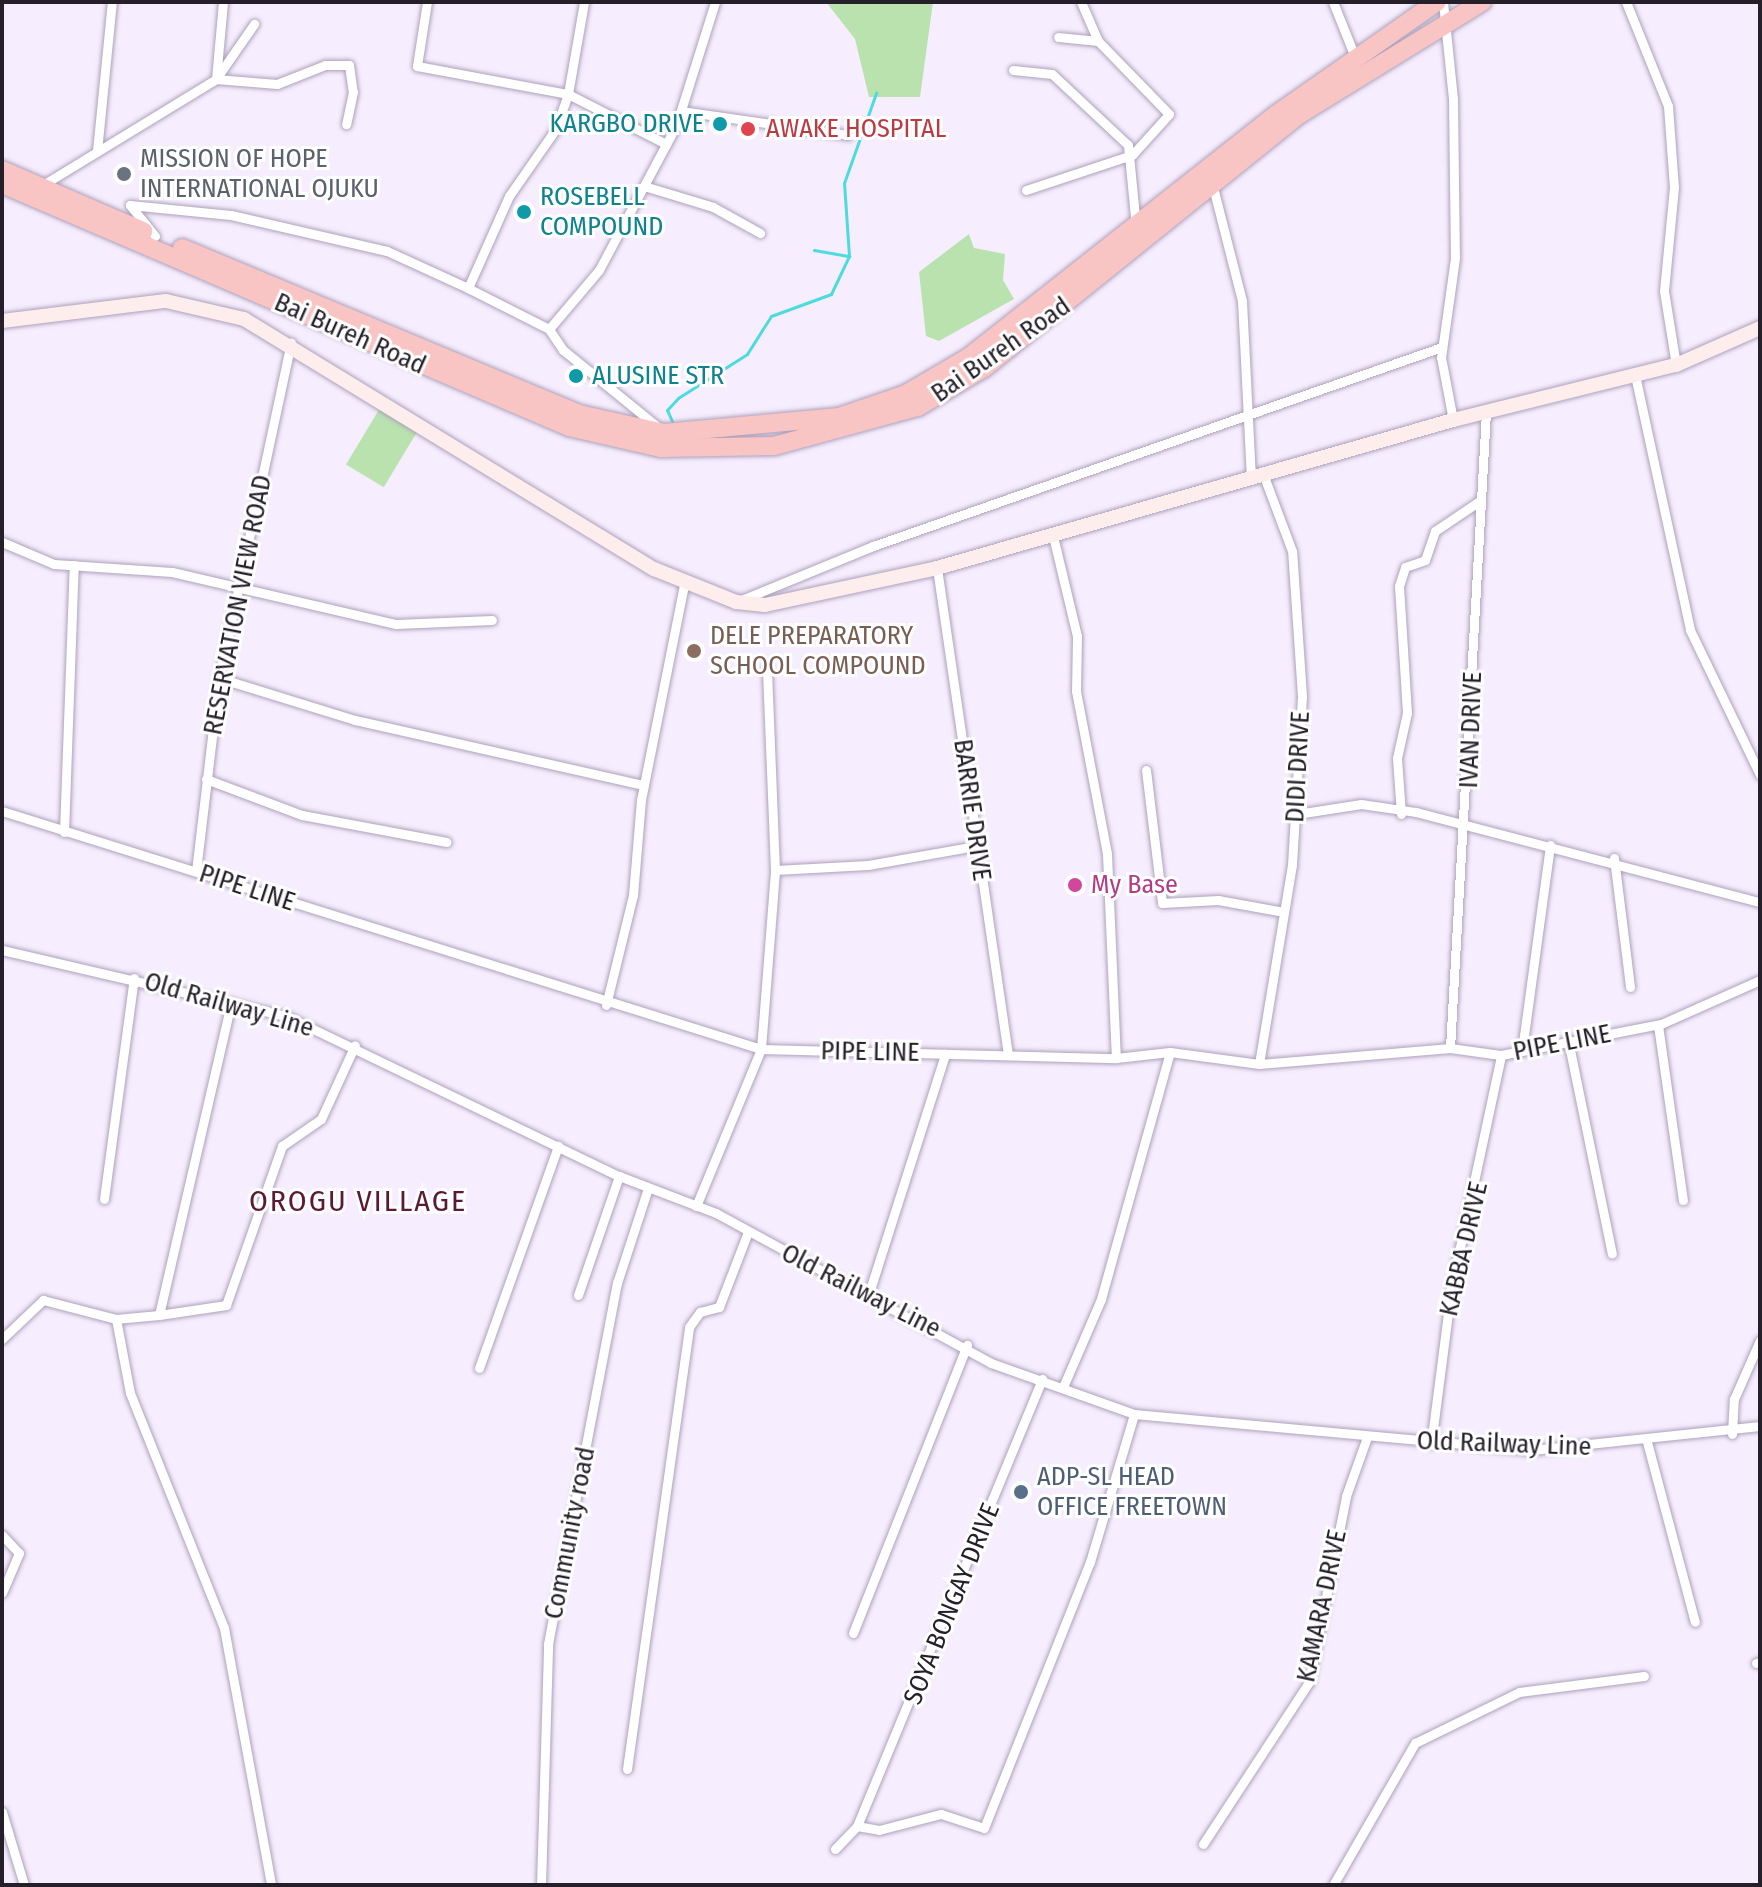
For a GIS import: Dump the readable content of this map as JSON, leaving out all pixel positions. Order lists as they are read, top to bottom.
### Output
{
  "streets": {
    "highway": ["Bai Bureh Road"],
    "street": [
      "RESERVATION VIEW ROAD",
      "IVAN DRIVE",
      "DIDI DRIVE",
      "BARRIE DRIVE",
      "PIPE LINE",
      "Old Railway Line",
      "KABBA DRIVE",
      "Community road",
      "SOYA BONGAY DRIVE",
      "KAMARA DRIVE"
    ]
  },
  "crossings": [
    ["Bai Bureh Road", "DIDI DRIVE"],
    ["RESERVATION VIEW ROAD", "PIPE LINE"],
    ["IVAN DRIVE", "PIPE LINE"],
    ["DIDI DRIVE", "PIPE LINE"],
    ["BARRIE DRIVE", "PIPE LINE"],
    ["PIPE LINE", "KABBA DRIVE"],
    ["Old Railway Line", "KABBA DRIVE"],
    ["Old Railway Line", "Community road"],
    ["Old Railway Line", "SOYA BONGAY DRIVE"],
    ["Old Railway Line", "KAMARA DRIVE"]
  ],
  "districts": ["OROGU VILLAGE"],
  "places": [
    "KARGBO DRIVE",
    "AWAKE HOSPITAL",
    "MISSION OF HOPE INTERNATIONAL OJUKU",
    "ROSEBELL COMPOUND",
    "ALUSINE STR",
    "DELE PREPARATORY SCHOOL COMPOUND",
    "My Base",
    "ADP-SL HEAD OFFICE FREETOWN"
  ]
}
